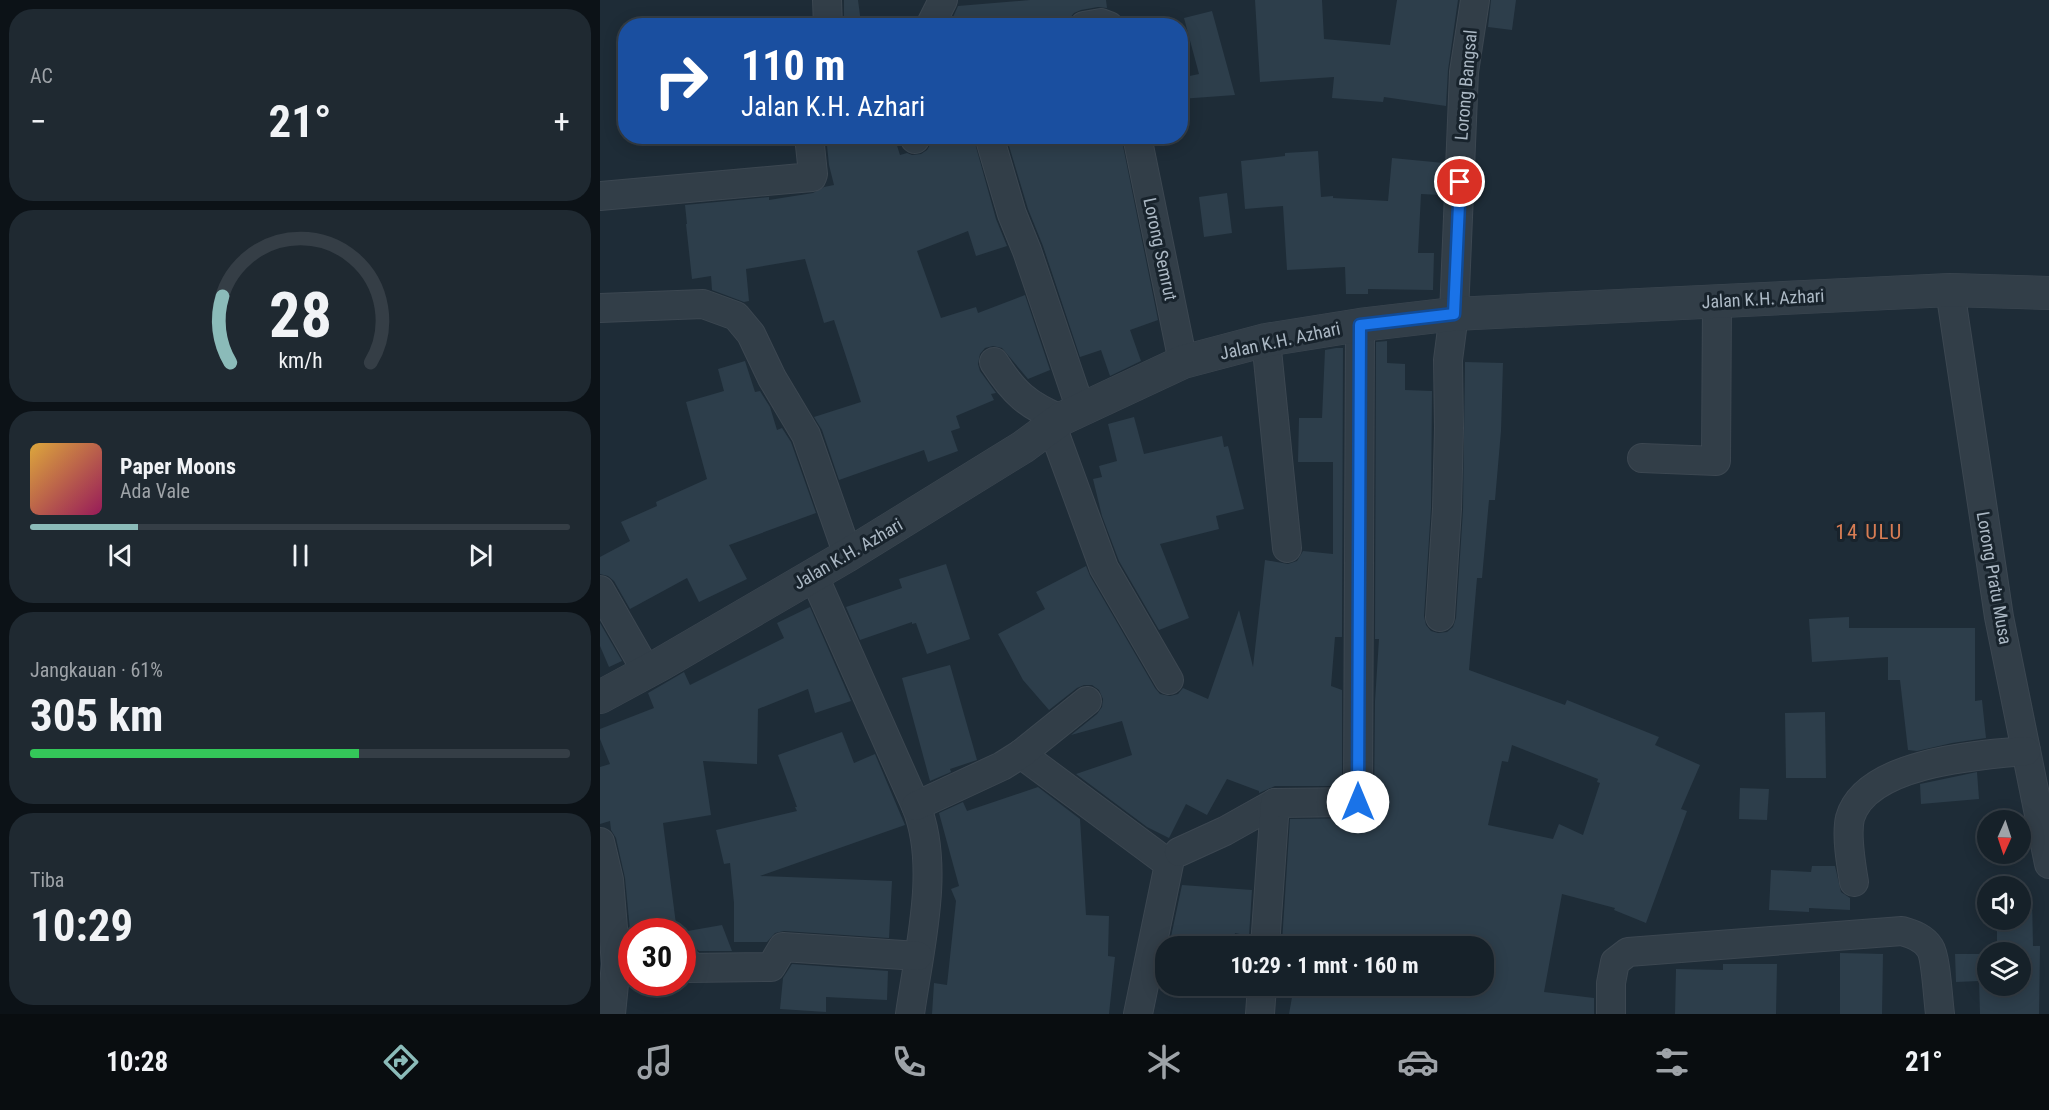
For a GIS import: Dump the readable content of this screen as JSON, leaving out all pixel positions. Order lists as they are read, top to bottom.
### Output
{
  "streets": {
    "street": [
      "Lorong Bangsal",
      "Lorong Semrut",
      "Jalan K.H. Azhari",
      "Lorong Pratu Musa"
    ]
  },
  "crossings": [
    ["Lorong Bangsal", "Jalan K.H. Azhari"],
    ["Lorong Semrut", "Jalan K.H. Azhari"],
    ["Jalan K.H. Azhari", "Lorong Pratu Musa"]
  ],
  "districts": ["14 ULU"],
  "north": "bottom",
  "page": {
    "tile": [
      "AC",
      ["Jangkauan · 61%", "305 km"],
      ["Tiba", "10:29"]
    ],
    "turn": ["110 m", "Jalan K.H. Azhari"],
    "heat": ["−", "21°", "+"],
    "song": ["Paper Moons", "Ada Vale"],
    "limit": "30",
    "trip": "10:29 · 1 mnt · 160 m",
    "tabs": ["10:28", "21°"],
    "gauge": ["28", "km/h"]
  }
}
